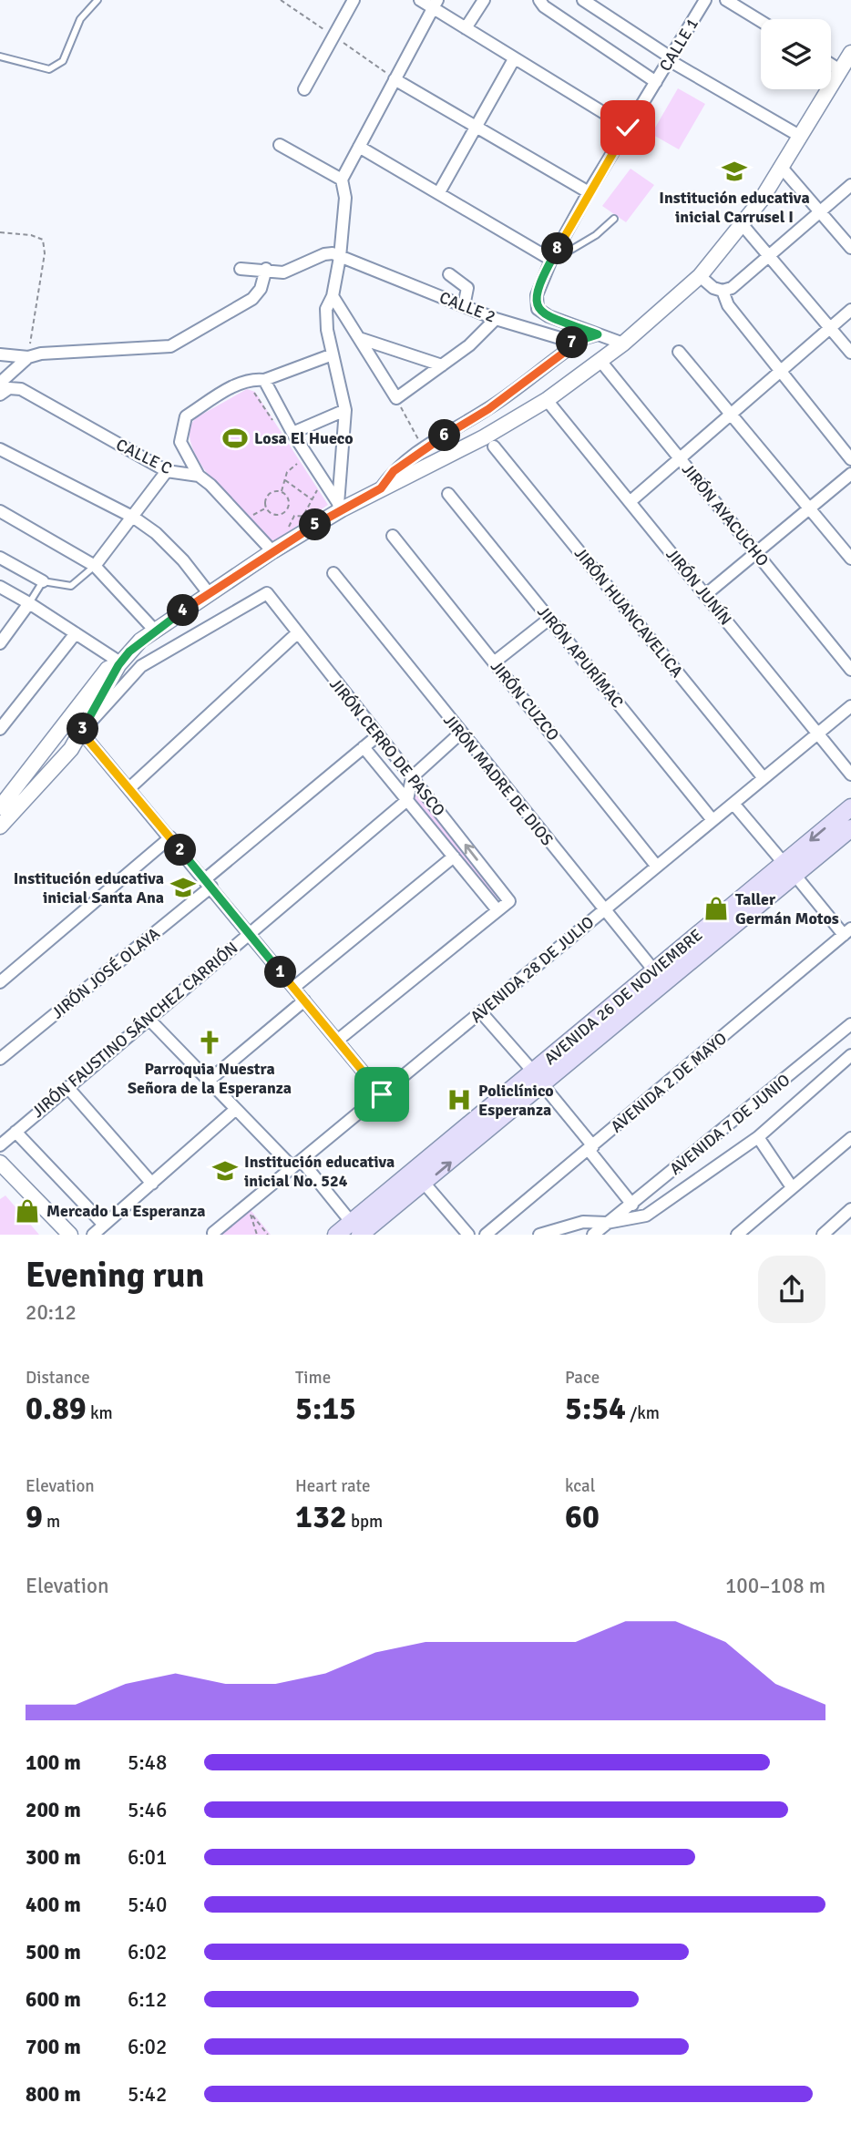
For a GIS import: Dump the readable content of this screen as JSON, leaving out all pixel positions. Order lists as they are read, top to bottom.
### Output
{
  "streets": {
    "main road": ["AVENIDA 26 DE NOVIEMBRE"],
    "street": [
      "CALLE 1",
      "CALLE 2",
      "CALLE C",
      "JIRÓN AYACUCHO",
      "JIRÓN JUNÍN",
      "JIRÓN HUANCAVELICA",
      "JIRÓN APURÍMAC",
      "JIRÓN CUZCO",
      "JIRÓN CERRO DE PASCO",
      "JIRÓN MADRE DE DIOS",
      "AVENIDA 28 DE JULIO",
      "JIRÓN JOSÉ OLAYA",
      "JIRÓN FAUSTINO SÁNCHEZ CARRIÓN",
      "AVENIDA 2 DE MAYO",
      "AVENIDA 7 DE JUNIO"
    ]
  },
  "crossings": [
    ["JIRÓN JUNÍN", "AVENIDA 28 DE JULIO"],
    ["JIRÓN HUANCAVELICA", "AVENIDA 28 DE JULIO"],
    ["JIRÓN APURÍMAC", "AVENIDA 28 DE JULIO"],
    ["JIRÓN CUZCO", "AVENIDA 28 DE JULIO"],
    ["JIRÓN CERRO DE PASCO", "JIRÓN JOSÉ OLAYA"],
    ["JIRÓN CERRO DE PASCO", "JIRÓN FAUSTINO SÁNCHEZ CARRIÓN"],
    ["JIRÓN MADRE DE DIOS", "AVENIDA 28 DE JULIO"],
    ["JIRÓN MADRE DE DIOS", "AVENIDA 26 DE NOVIEMBRE"]
  ],
  "places": {
    "school or university": ["Institución educativa inicial Carrusel I", "Institución educativa inicial Santa Ana", "Institución educativa inicial No. 524"],
    "sports": ["Losa El Hueco"],
    "shop": ["Taller Germán Motos", "Mercado La Esperanza"],
    "church": ["Parroquia Nuestra Señora de la Esperanza"],
    "hospital": ["Policlínico Esperanza"]
  },
  "page": {
    "pins": [
      "8",
      "7",
      "6",
      "5",
      "4",
      "3",
      "2",
      "1"
    ],
    "heading": ["Evening run", "20:12"],
    "stats": [
      ["Distance", "0.89 km"],
      ["Time", "5:15"],
      ["Pace", "5:54 /km"],
      ["Elevation", "9 m"],
      ["Heart rate", "132 bpm"],
      ["kcal", "60"]
    ],
    "chart": ["Elevation", "100–108 m"],
    "list": [
      {
        "name": "100 m",
        "note": "5:48"
      },
      {
        "name": "200 m",
        "note": "5:46"
      },
      {
        "name": "300 m",
        "note": "6:01"
      },
      {
        "name": "400 m",
        "note": "5:40"
      },
      {
        "name": "500 m",
        "note": "6:02"
      },
      {
        "name": "600 m",
        "note": "6:12"
      },
      {
        "name": "700 m",
        "note": "6:02"
      },
      {
        "name": "800 m",
        "note": "5:42"
      }
    ]
  }
}
